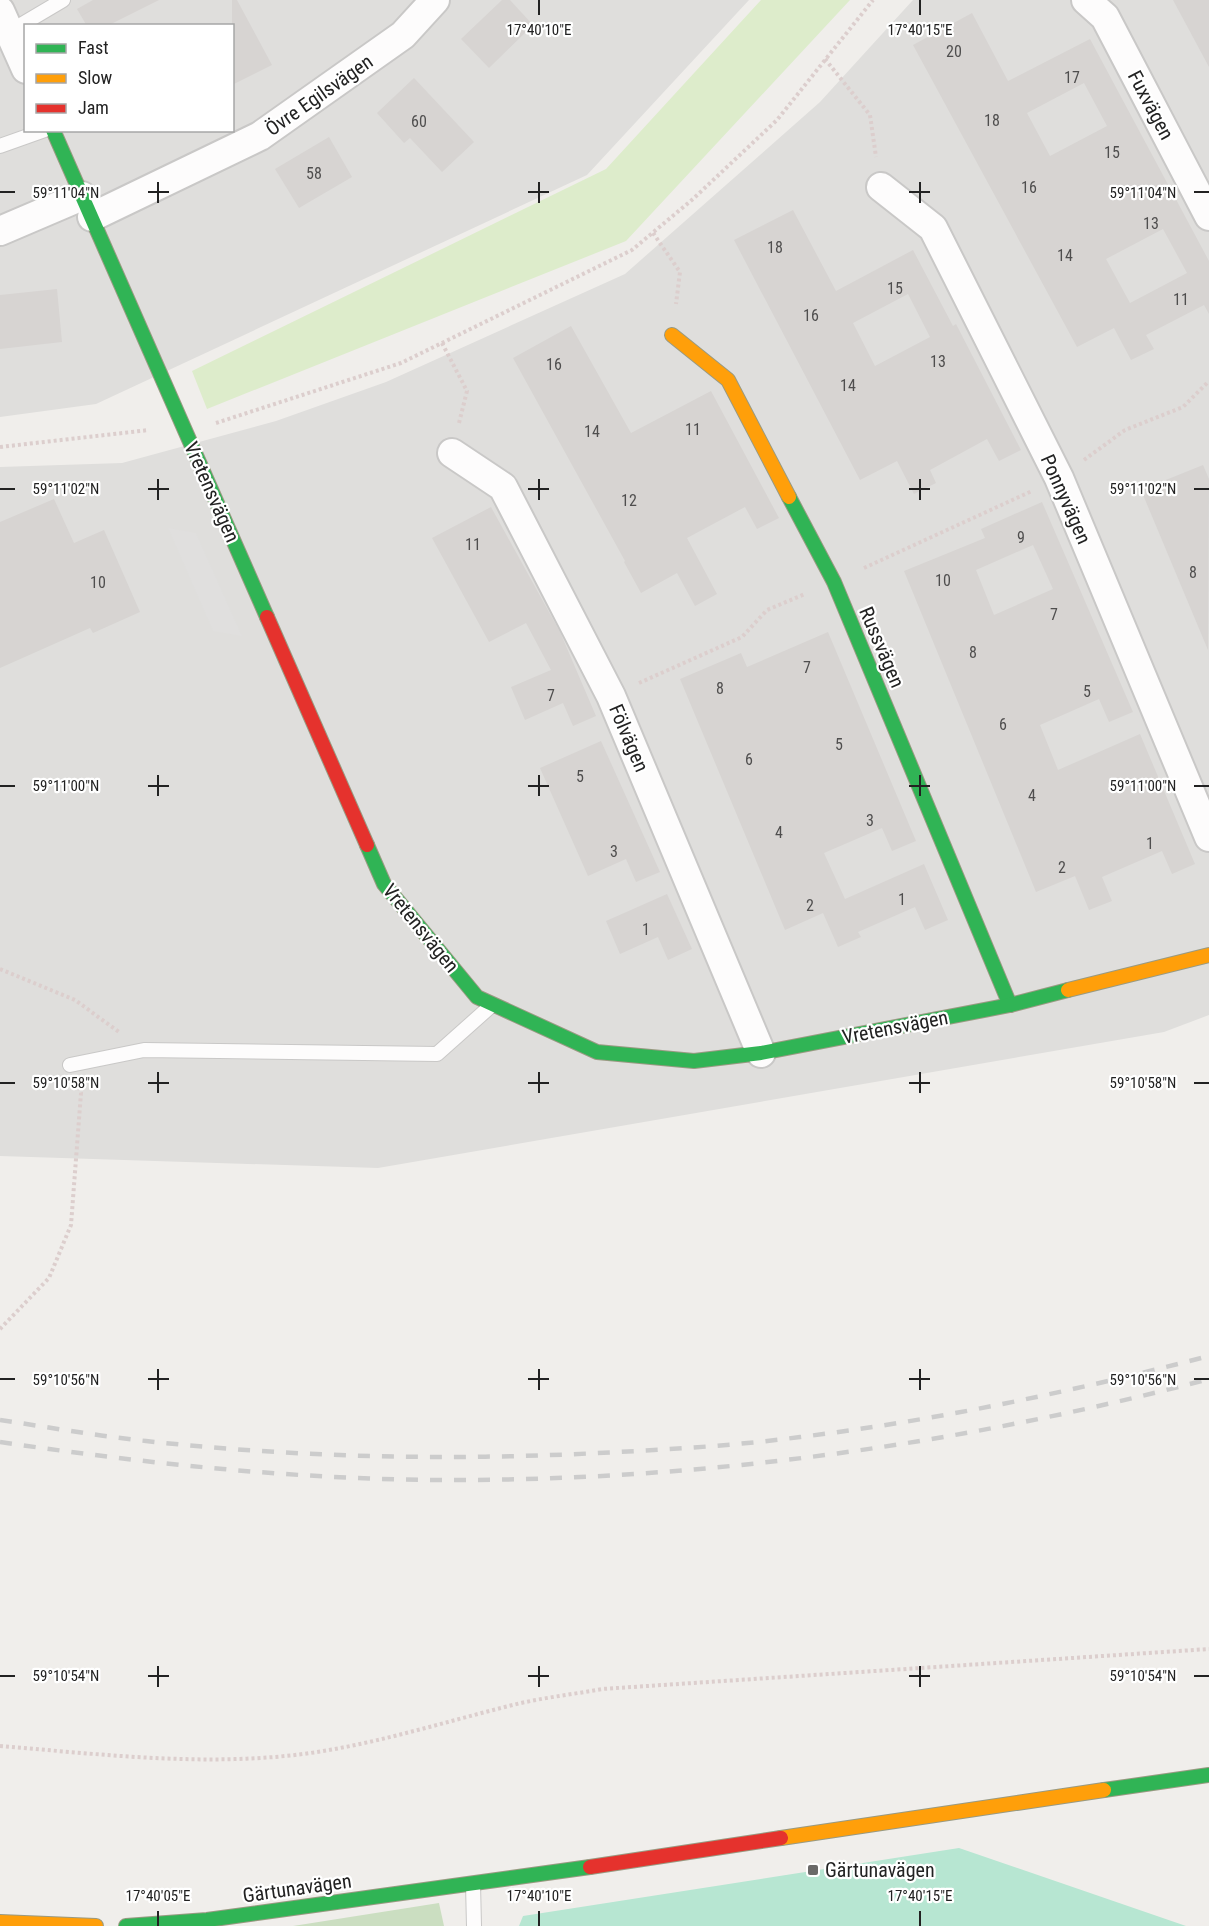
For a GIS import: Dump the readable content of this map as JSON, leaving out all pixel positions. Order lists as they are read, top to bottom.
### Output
{
  "streets": {
    "street": [
      "Övre Egilsvägen",
      "Fuxvägen",
      "Vretensvägen",
      "Ponnyvägen",
      "Russvägen",
      "Fölvägen",
      "Gärtunavägen"
    ]
  },
  "crossings": [
    ["Övre Egilsvägen", "Vretensvägen"],
    ["Vretensvägen", "Russvägen"],
    ["Vretensvägen", "Fölvägen"]
  ],
  "places": {
    "transit": ["Gärtunavägen"]
  },
  "house_numbers": [
    "20",
    "17",
    "18",
    "60",
    "15",
    "58",
    "16",
    "13",
    "18",
    "14",
    "15",
    "11",
    "16",
    "13",
    "16",
    "14",
    "11",
    "14",
    "12",
    "9",
    "11",
    "8",
    "10",
    "10",
    "7",
    "8",
    "7",
    "8",
    "5",
    "7",
    "6",
    "5",
    "6",
    "5",
    "4",
    "3",
    "4",
    "1",
    "3",
    "2",
    "1",
    "2",
    "1"
  ],
  "legend": ["Fast", "Slow", "Jam"],
  "coordinates": [
    "17°40'10\"E",
    "17°40'15\"E",
    "59°11'04\"N",
    "59°11'02\"N",
    "59°11'00\"N",
    "59°10'58\"N",
    "59°10'56\"N",
    "59°10'54\"N",
    "17°40'05\"E"
  ]
}
